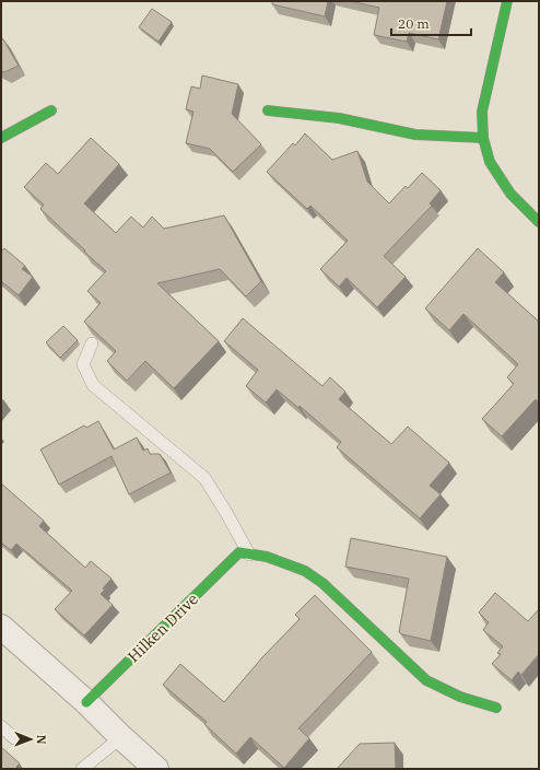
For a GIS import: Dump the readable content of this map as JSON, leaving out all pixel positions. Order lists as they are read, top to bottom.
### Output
{
  "streets": {
    "street": ["Hilken Drive"]
  },
  "scale_bar": "20 m",
  "north": "right"
}
